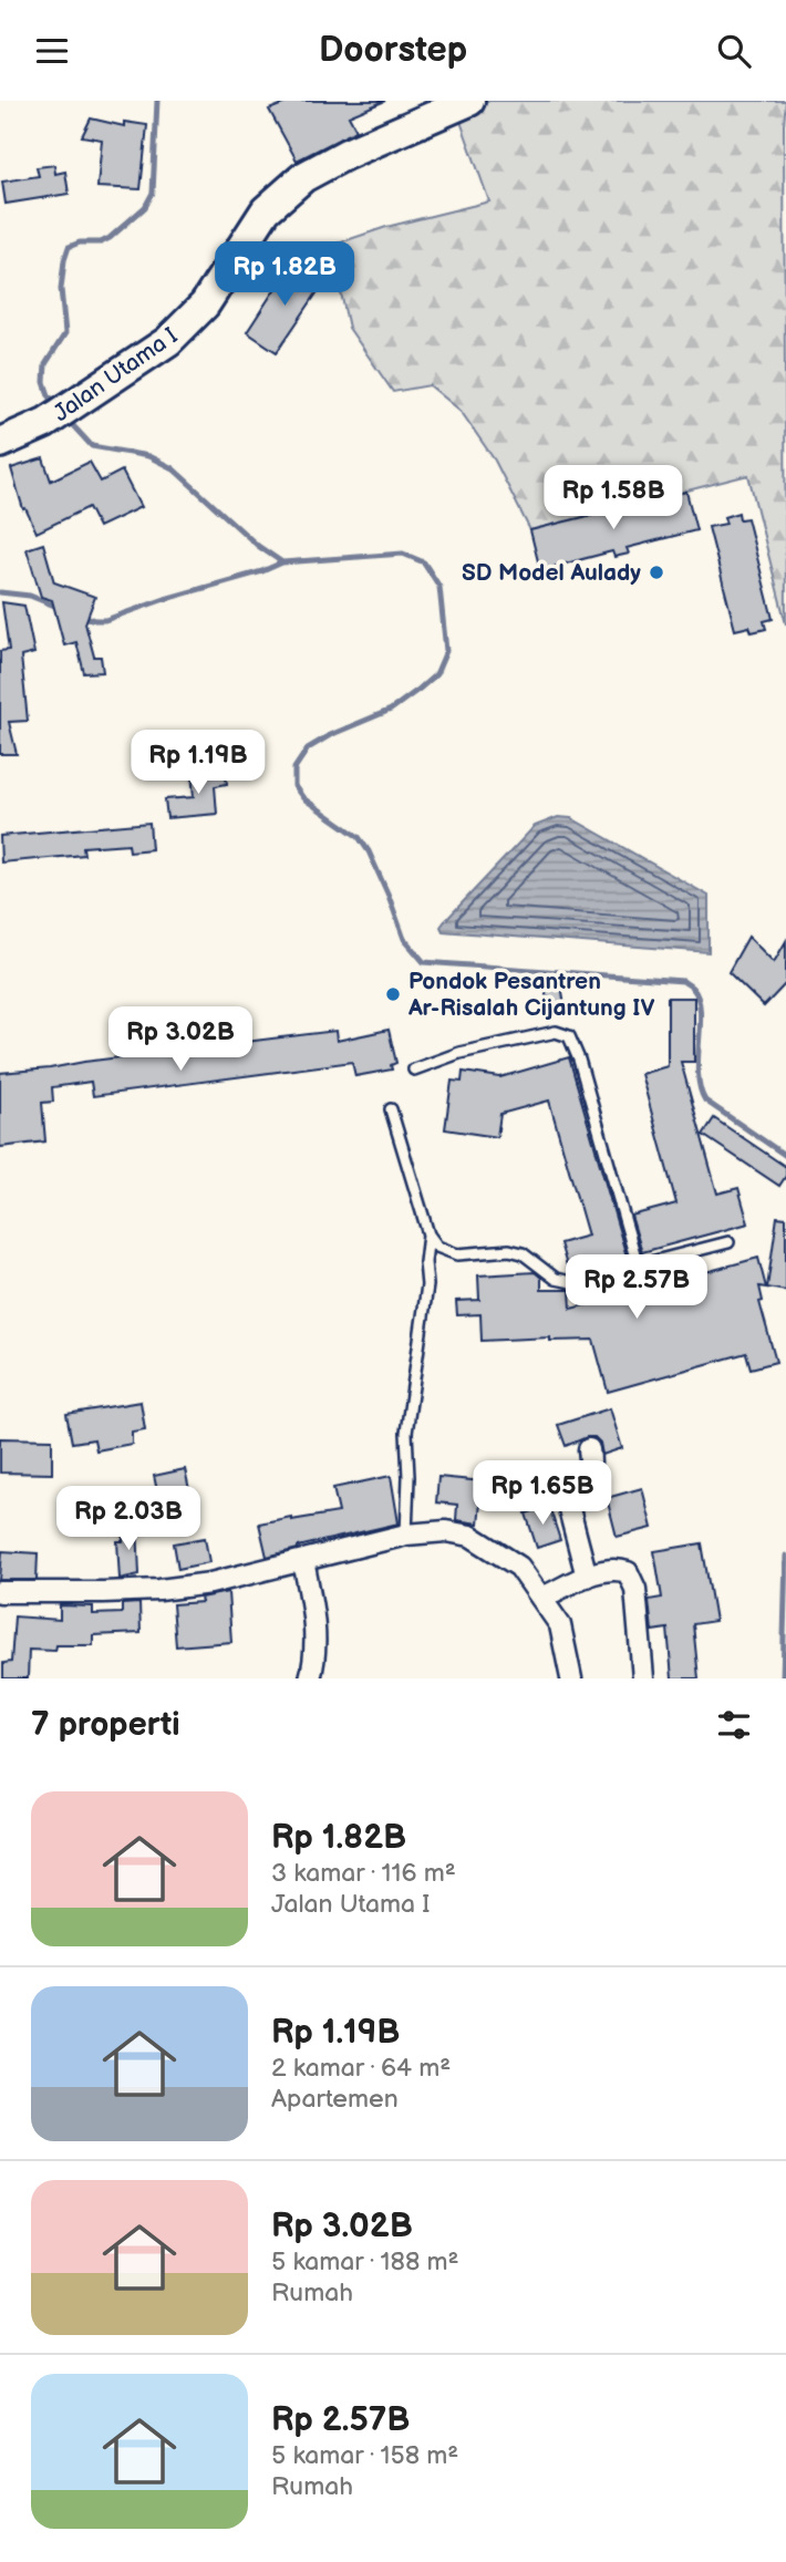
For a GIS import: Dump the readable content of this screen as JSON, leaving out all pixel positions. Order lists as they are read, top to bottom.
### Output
{
  "streets": {
    "street": ["Jalan Utama I"]
  },
  "places": ["SD Model Aulady", "Pondok Pesantren Ar-Risalah Cijantung IV"],
  "page": {
    "header": "Doorstep",
    "price": [
      "Rp 1.82B",
      "Rp 1.58B",
      "Rp 1.19B",
      "Rp 3.02B",
      "Rp 2.57B",
      "Rp 1.65B",
      "Rp 2.03B"
    ],
    "heading": "7 properti",
    "list": [
      {
        "name": "Rp 1.82B",
        "note": "3 kamar · 116 m² · Jalan Utama I"
      },
      {
        "name": "Rp 1.19B",
        "note": "2 kamar · 64 m² · Apartemen"
      },
      {
        "name": "Rp 3.02B",
        "note": "5 kamar · 188 m² · Rumah"
      },
      {
        "name": "Rp 2.57B",
        "note": "5 kamar · 158 m² · Rumah"
      }
    ]
  }
}
